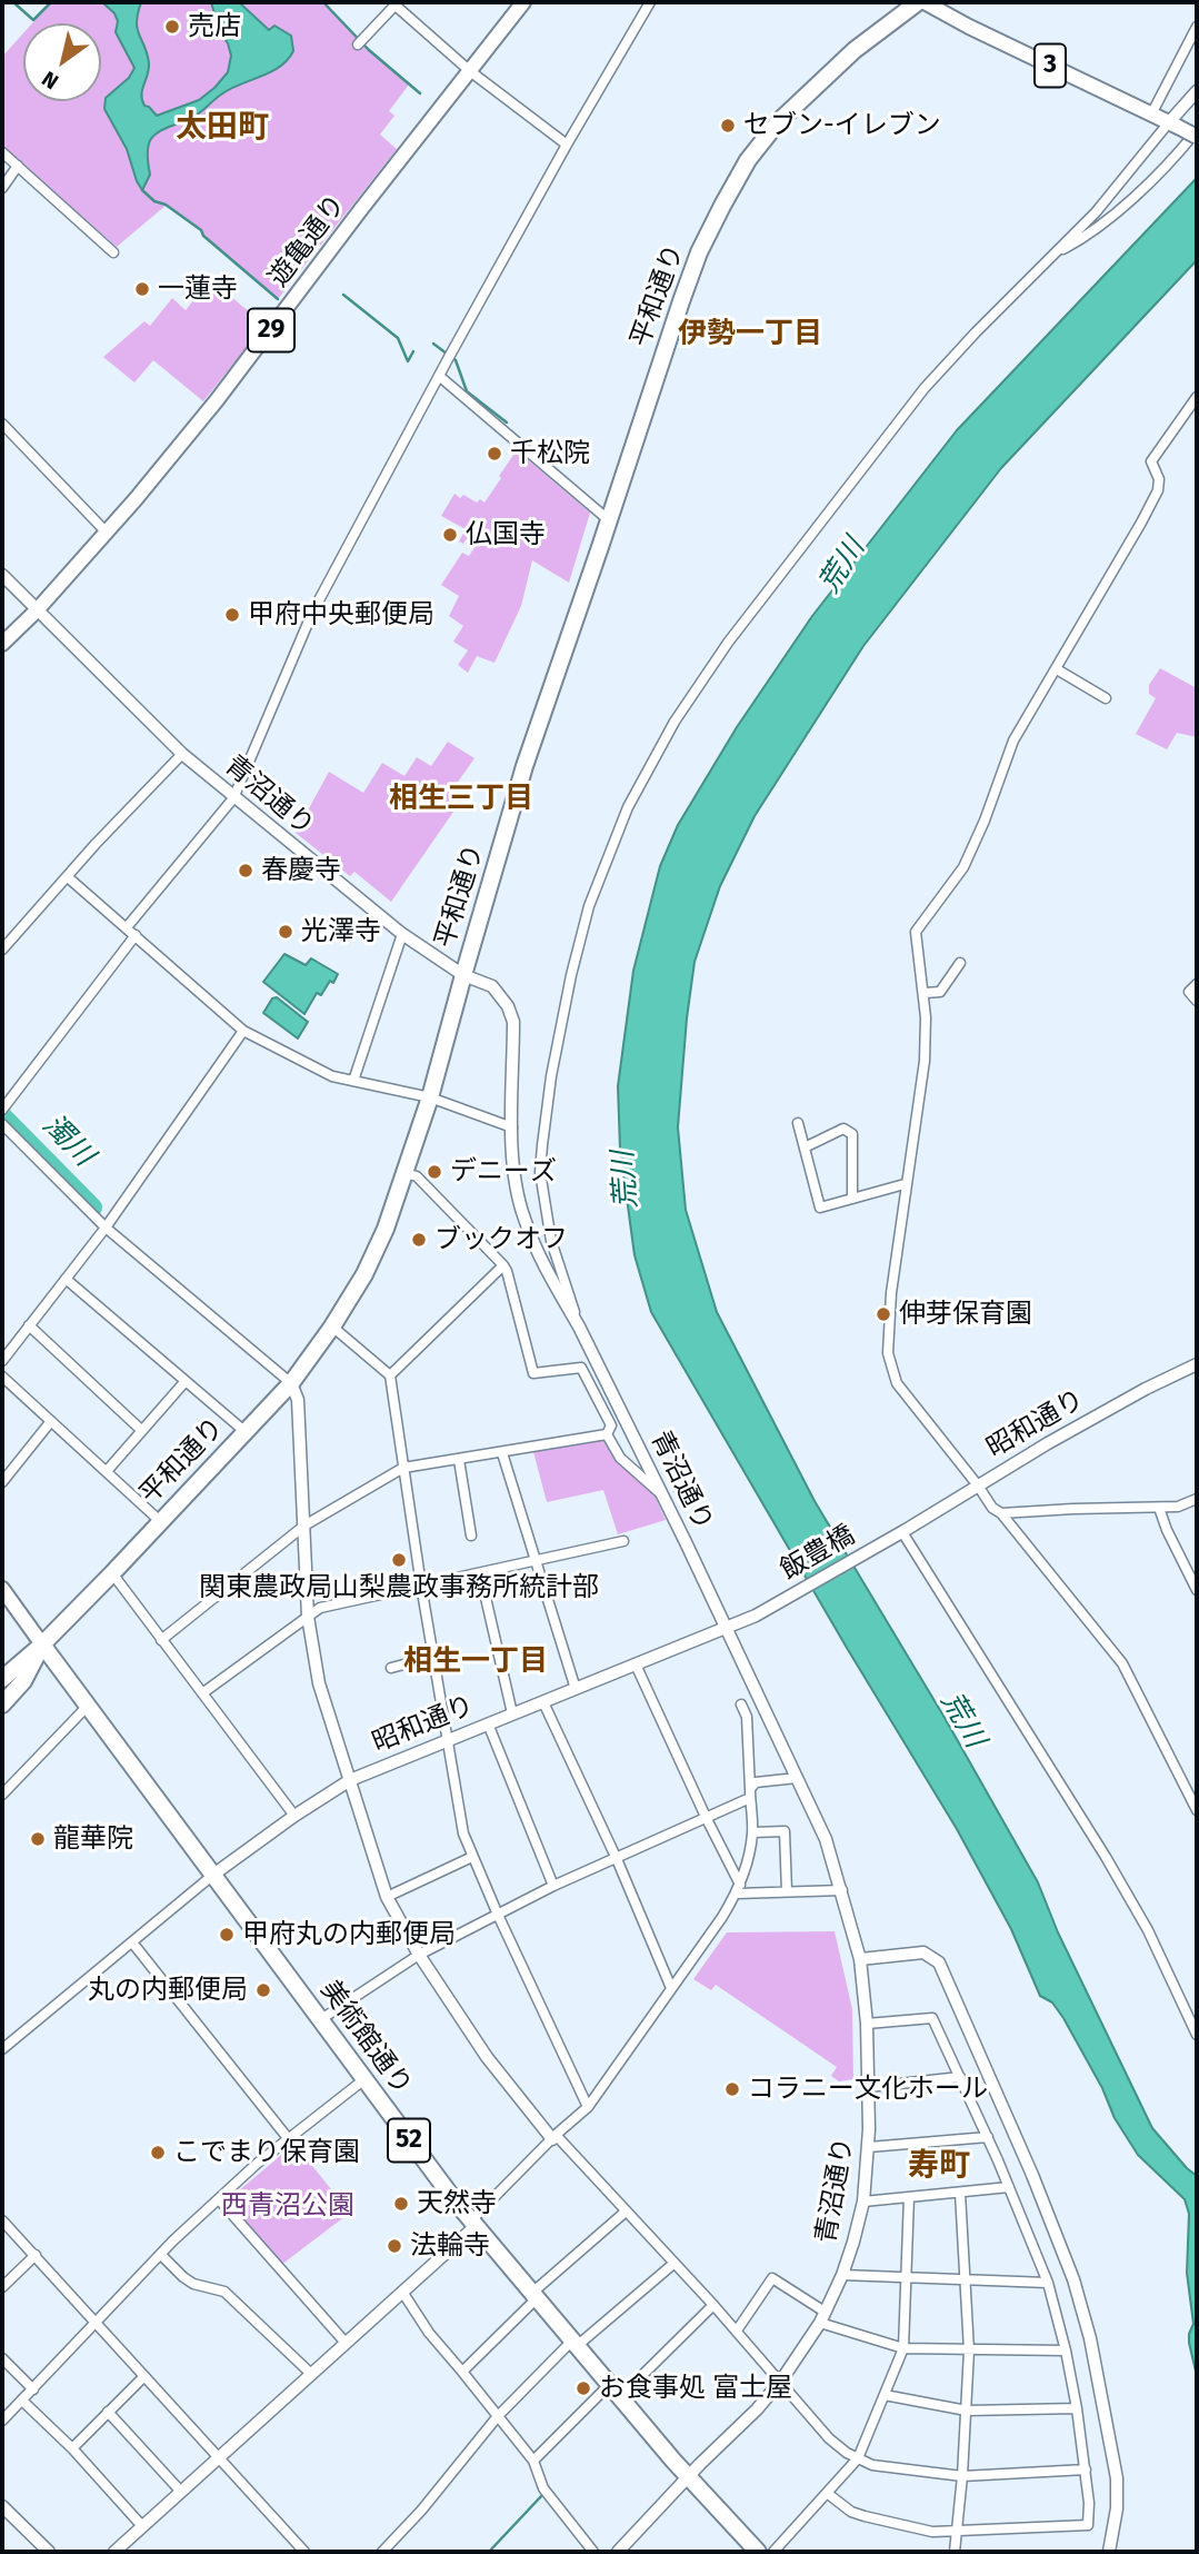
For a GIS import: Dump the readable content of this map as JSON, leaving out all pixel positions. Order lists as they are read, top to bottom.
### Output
{
  "streets": {
    "highway": ["平和通り", "美術館通り", "52"],
    "main road": ["3", "遊亀通り", "29"],
    "street": ["青沼通り", "昭和通り", "飯豊橋"]
  },
  "crossings": [
    ["遊亀通り", "青沼通り"],
    ["平和通り", "青沼通り"],
    ["平和通り", "美術館通り"],
    ["青沼通り", "昭和通り"],
    ["青沼通り", "美術館通り"],
    ["昭和通り", "飯豊橋"],
    ["昭和通り", "美術館通り"]
  ],
  "districts": [
    "太田町",
    "伊勢一丁目",
    "相生三丁目",
    "相生一丁目",
    "寿町"
  ],
  "water": ["荒川", "濁川"],
  "parks": ["西青沼公園"],
  "places": [
    "売店",
    "セブン-イレブン",
    "一蓮寺",
    "千松院",
    "仏国寺",
    "甲府中央郵便局",
    "春慶寺",
    "光澤寺",
    "デニーズ",
    "ブックオフ",
    "伸芽保育園",
    "関東農政局山梨農政事務所統計部",
    "龍華院",
    "甲府丸の内郵便局",
    "丸の内郵便局",
    "コラニー文化ホール",
    "こでまり保育園",
    "天然寺",
    "法輪寺",
    "お食事処 富士屋"
  ],
  "north": "bottom left"
}
